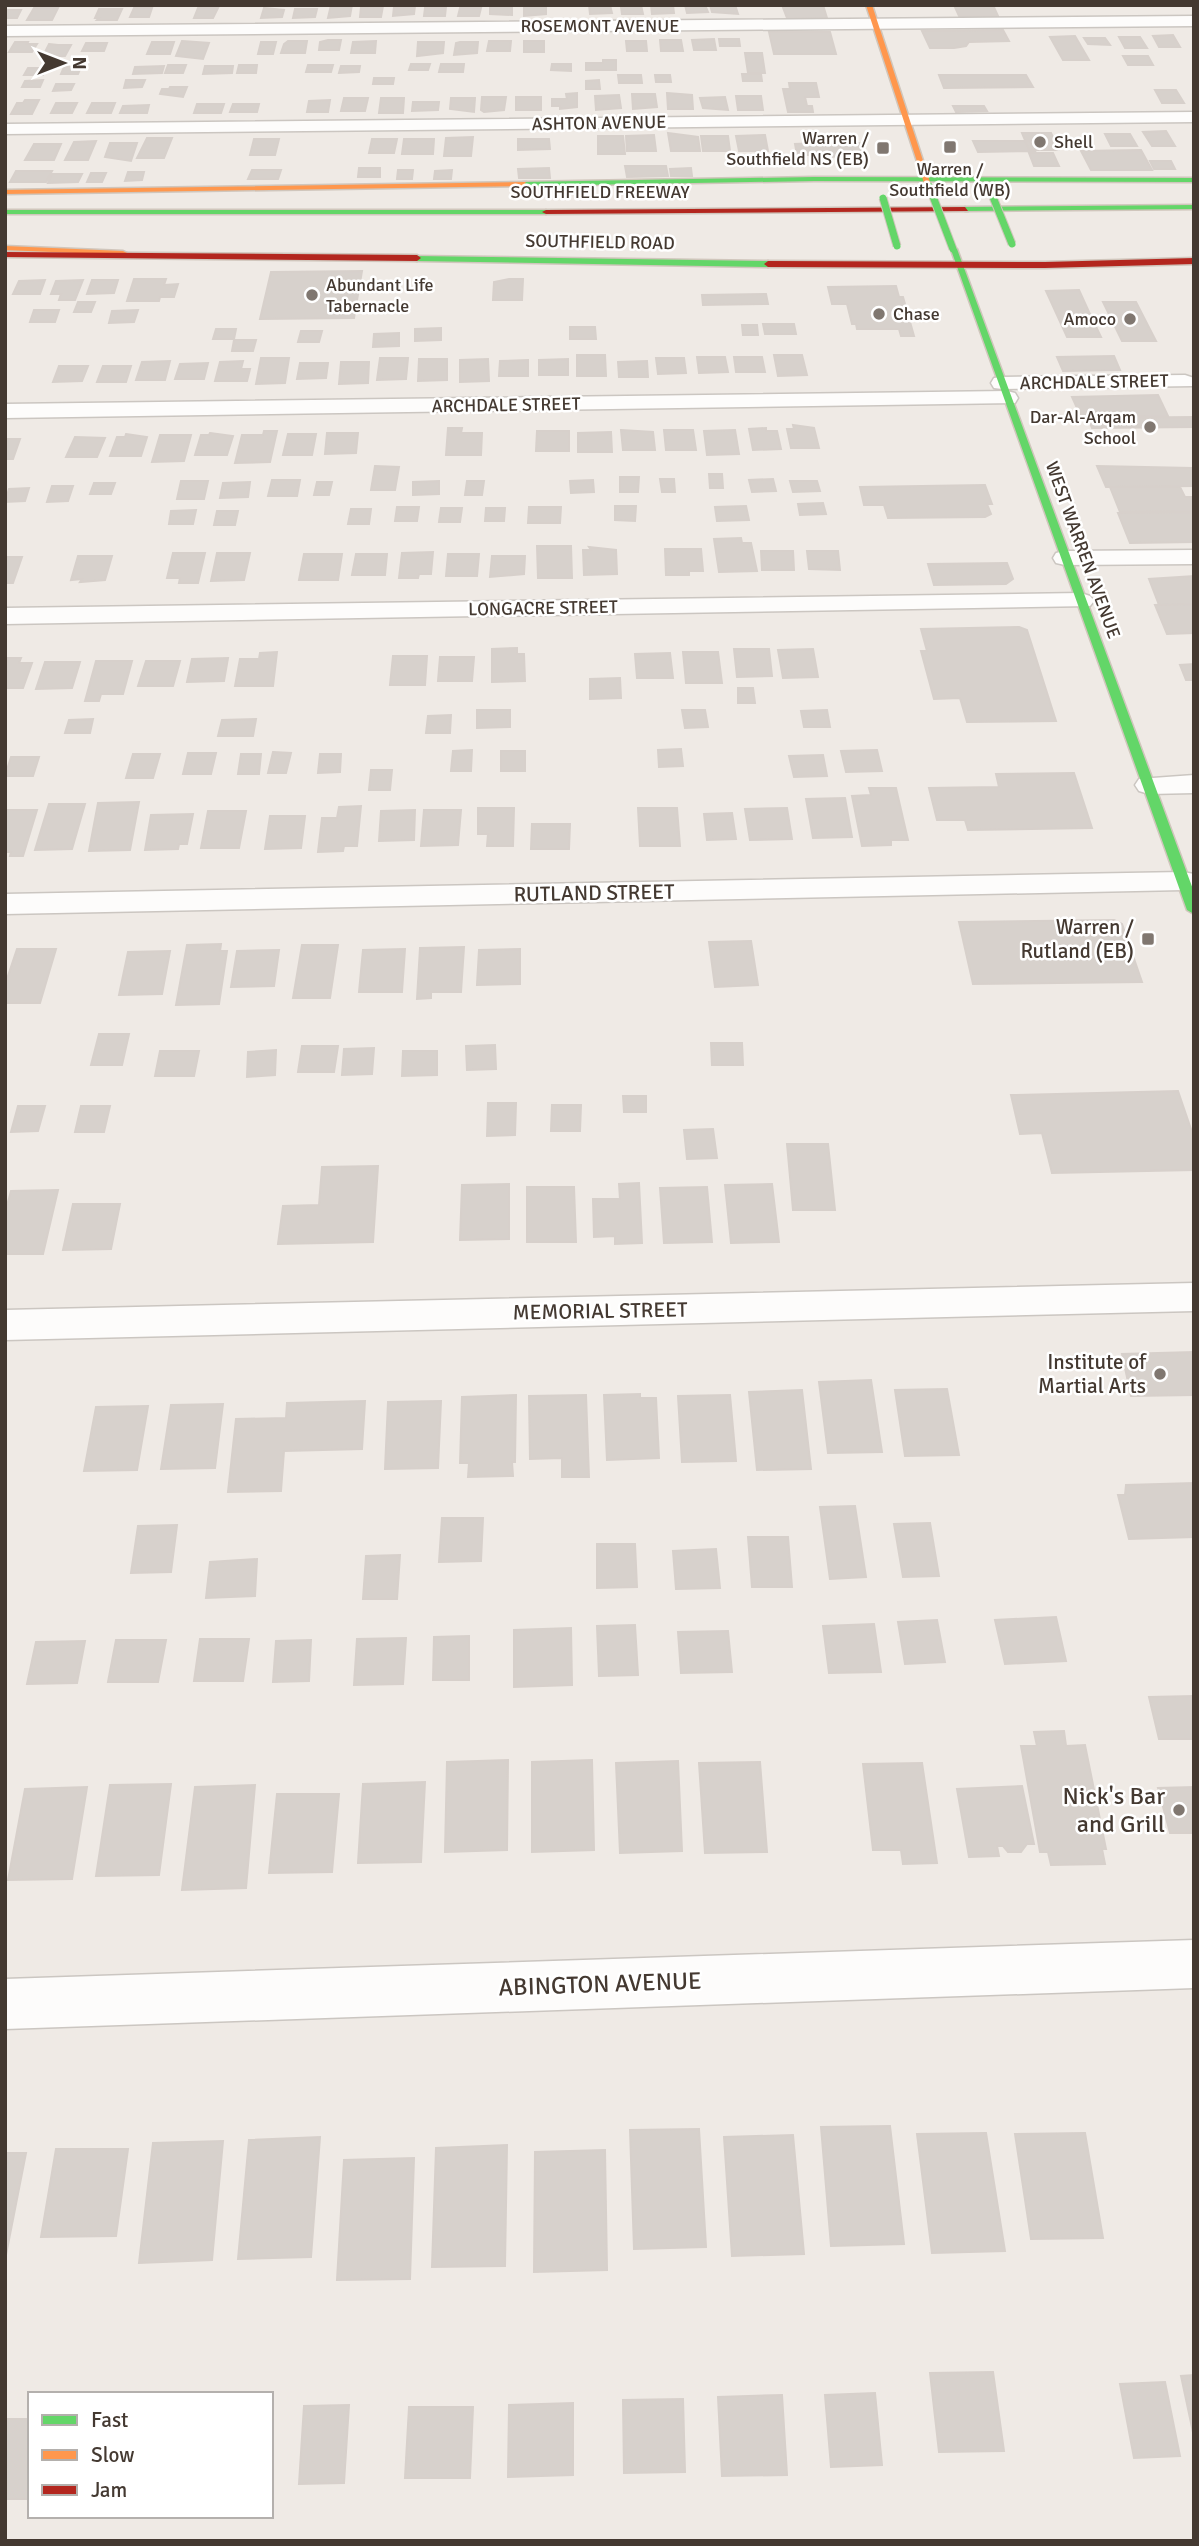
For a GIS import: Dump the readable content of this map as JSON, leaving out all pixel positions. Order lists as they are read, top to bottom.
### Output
{
  "streets": {
    "main road": ["SOUTHFIELD FREEWAY", "SOUTHFIELD ROAD", "WEST WARREN AVENUE"],
    "street": [
      "ROSEMONT AVENUE",
      "ASHTON AVENUE",
      "ARCHDALE STREET",
      "LONGACRE STREET",
      "RUTLAND STREET",
      "MEMORIAL STREET",
      "ABINGTON AVENUE"
    ]
  },
  "crossings": [
    ["ROSEMONT AVENUE", "WEST WARREN AVENUE"],
    ["ASHTON AVENUE", "WEST WARREN AVENUE"],
    ["SOUTHFIELD ROAD", "WEST WARREN AVENUE"],
    ["ARCHDALE STREET", "WEST WARREN AVENUE"],
    ["WEST WARREN AVENUE", "LONGACRE STREET"],
    ["WEST WARREN AVENUE", "RUTLAND STREET"]
  ],
  "places": {
    "other": [
      "Shell",
      "Abundant Life Tabernacle",
      "Chase",
      "Amoco",
      "Dar-Al-Arqam School",
      "Institute of Martial Arts",
      "Nick's Bar and Grill"
    ],
    "transit": ["Warren / Southfield (WB)", "Warren / Southfield NS (EB)", "Warren / Rutland (EB)"]
  },
  "legend": ["Fast", "Slow", "Jam"],
  "north": "right"
}
